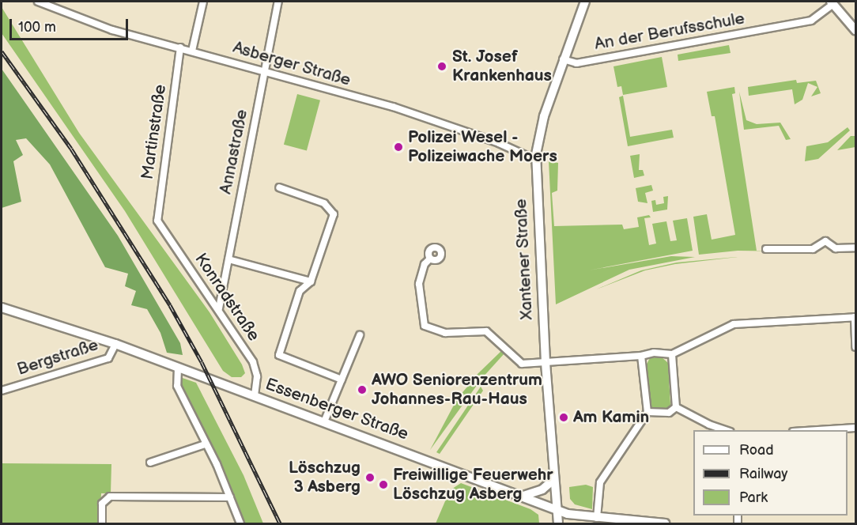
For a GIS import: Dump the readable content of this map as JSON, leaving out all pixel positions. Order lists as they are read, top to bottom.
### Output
{
  "streets": {
    "street": [
      "An der Berufsschule",
      "Asberger Straße",
      "Martinstraße",
      "Annastraße",
      "Xantener Straße",
      "Konradstraße",
      "Bergstraße",
      "Essenberger Straße"
    ]
  },
  "crossings": [
    ["An der Berufsschule", "Xantener Straße"],
    ["Asberger Straße", "Martinstraße"],
    ["Asberger Straße", "Annastraße"],
    ["Asberger Straße", "Xantener Straße"],
    ["Martinstraße", "Konradstraße"],
    ["Annastraße", "Konradstraße"],
    ["Xantener Straße", "Essenberger Straße"],
    ["Konradstraße", "Essenberger Straße"],
    ["Bergstraße", "Essenberger Straße"]
  ],
  "places": [
    "St. Josef Krankenhaus",
    "Polizei Wesel - Polizeiwache Moers",
    "AWO Seniorenzentrum Johannes-Rau-Haus",
    "Am Kamin",
    "Löschzug 3 Asberg",
    "Freiwillige Feuerwehr Löschzug Asberg"
  ],
  "legend": ["Road", "Railway", "Park"],
  "scale_bar": "100 m"
}
